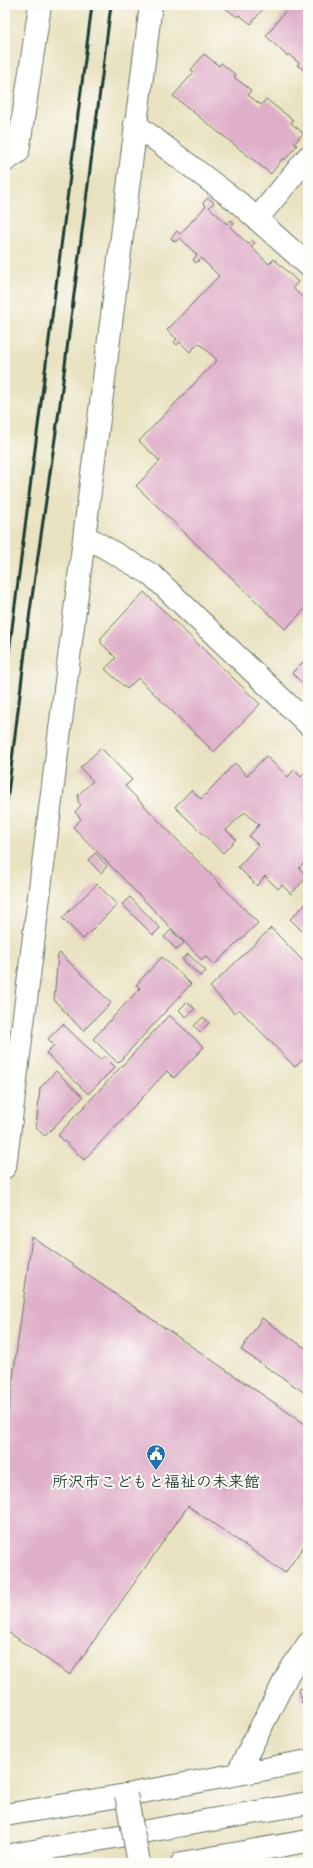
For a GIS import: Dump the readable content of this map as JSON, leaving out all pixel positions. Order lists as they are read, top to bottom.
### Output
{
  "places": {
    "public building": ["所沢市こどもと福祉の未来館"]
  }
}
